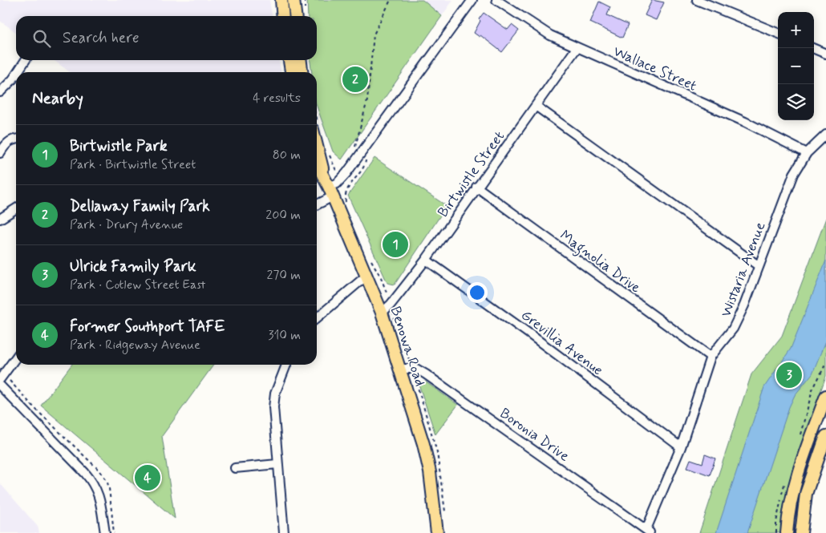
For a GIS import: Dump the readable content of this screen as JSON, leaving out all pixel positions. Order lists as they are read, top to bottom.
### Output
{
  "streets": {
    "main road": ["Benowa Road"],
    "street": [
      "Wallace Street",
      "Birtwistle Street",
      "Magnolia Drive",
      "Wistaria Avenue",
      "Grevillia Avenue",
      "Boronia Drive"
    ]
  },
  "crossings": [
    ["Wallace Street", "Birtwistle Street"],
    ["Wallace Street", "Wistaria Avenue"],
    ["Birtwistle Street", "Magnolia Drive"],
    ["Birtwistle Street", "Grevillia Avenue"],
    ["Birtwistle Street", "Benowa Road"],
    ["Magnolia Drive", "Wistaria Avenue"],
    ["Wistaria Avenue", "Grevillia Avenue"],
    ["Wistaria Avenue", "Boronia Drive"],
    ["Benowa Road", "Boronia Drive"]
  ],
  "page": {
    "map_buttons": ["+", "−"],
    "search": "Search here",
    "pins": [
      "2",
      "1",
      "3",
      "4"
    ],
    "heading": ["Nearby", "4 results"],
    "list": [
      {
        "mark": "1",
        "name": "Birtwistle Park",
        "note": "Park · Birtwistle Street",
        "value": "80 m"
      },
      {
        "mark": "2",
        "name": "Dellaway Family Park",
        "note": "Park · Drury Avenue",
        "value": "200 m"
      },
      {
        "mark": "3",
        "name": "Ulrick Family Park",
        "note": "Park · Cotlew Street East",
        "value": "270 m"
      },
      {
        "mark": "4",
        "name": "Former Southport TAFE",
        "note": "Park · Ridgeway Avenue",
        "value": "310 m"
      }
    ]
  }
}
